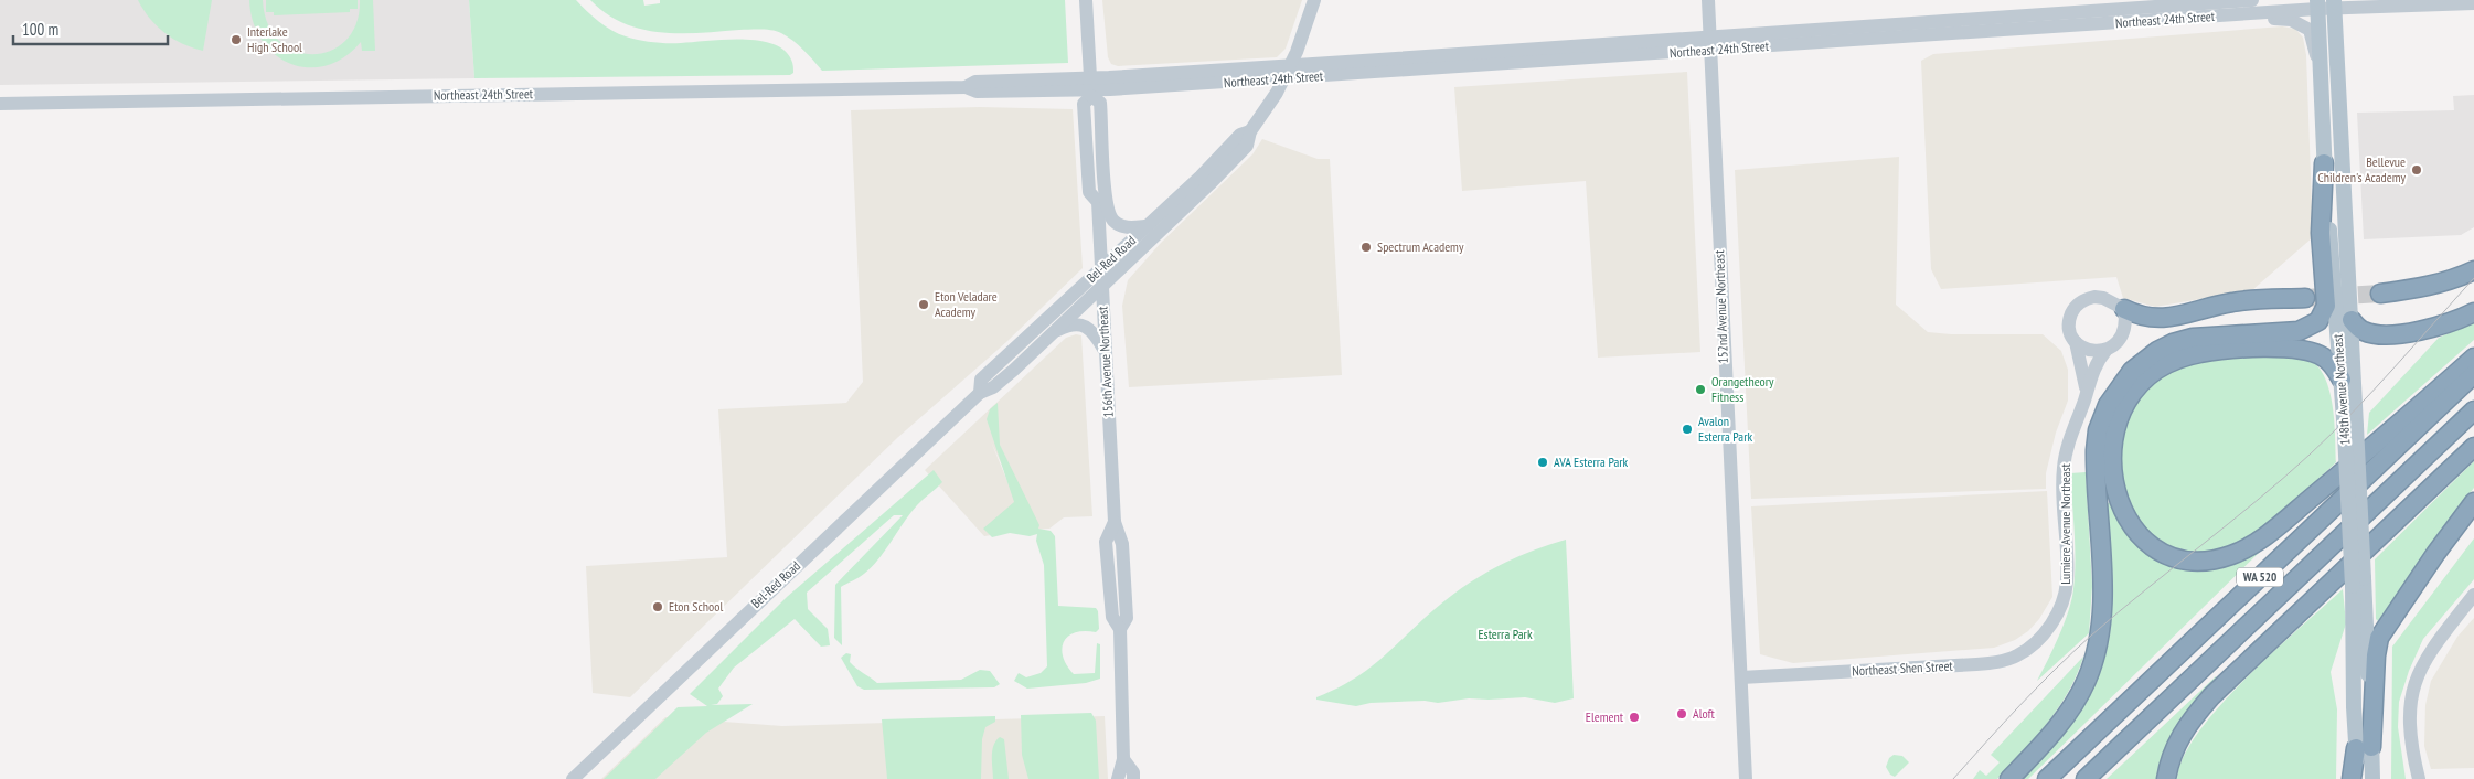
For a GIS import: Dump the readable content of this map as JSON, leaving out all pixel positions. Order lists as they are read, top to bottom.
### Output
{
  "streets": {
    "highway": ["WA 520"],
    "main road": [
      "Northeast 24th Street",
      "Bel-Red Road",
      "152nd Avenue Northeast",
      "156th Avenue Northeast",
      "148th Avenue Northeast",
      "Lumiere Avenue Northeast",
      "Northeast Shen Street"
    ]
  },
  "crossings": [
    ["Northeast 24th Street", "Bel-Red Road"],
    ["Northeast 24th Street", "152nd Avenue Northeast"],
    ["Northeast 24th Street", "156th Avenue Northeast"],
    ["Northeast 24th Street", "148th Avenue Northeast"],
    ["Bel-Red Road", "156th Avenue Northeast"],
    ["152nd Avenue Northeast", "Northeast Shen Street"],
    ["Lumiere Avenue Northeast", "Northeast Shen Street"]
  ],
  "parks": ["Esterra Park"],
  "places": [
    "Interlake High School",
    "Bellevue Children's Academy",
    "Spectrum Academy",
    "Eton Veladare Academy",
    "Orangetheory Fitness",
    "Avalon Esterra Park",
    "AVA Esterra Park",
    "Eton School",
    "Aloft",
    "Element"
  ],
  "scale_bar": "100 m"
}
